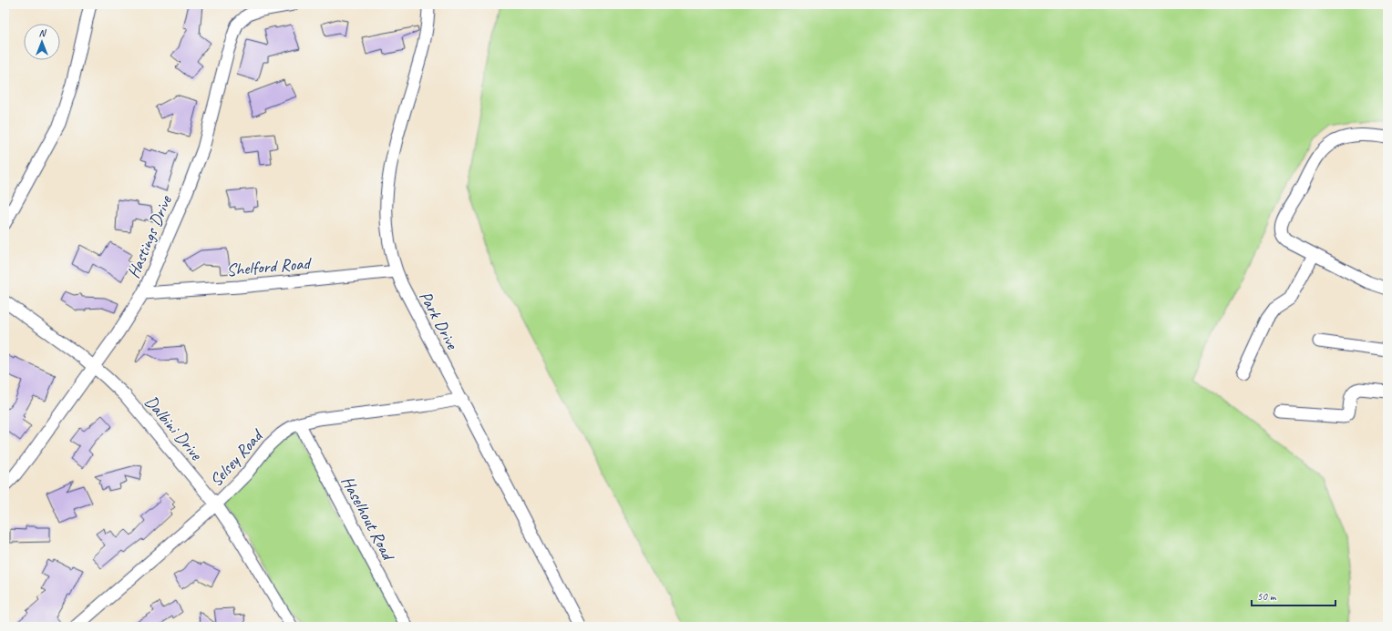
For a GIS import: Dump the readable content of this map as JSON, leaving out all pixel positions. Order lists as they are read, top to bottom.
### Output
{
  "streets": {
    "street": [
      "Hastings Drive",
      "Shelford Road",
      "Park Drive",
      "Dalbini Drive",
      "Selsey Road",
      "Haselhout Road"
    ]
  },
  "crossings": [
    ["Hastings Drive", "Shelford Road"],
    ["Hastings Drive", "Dalbini Drive"],
    ["Shelford Road", "Park Drive"],
    ["Park Drive", "Selsey Road"],
    ["Dalbini Drive", "Selsey Road"],
    ["Selsey Road", "Haselhout Road"]
  ],
  "scale_bar": "50 m",
  "north": "top"
}
